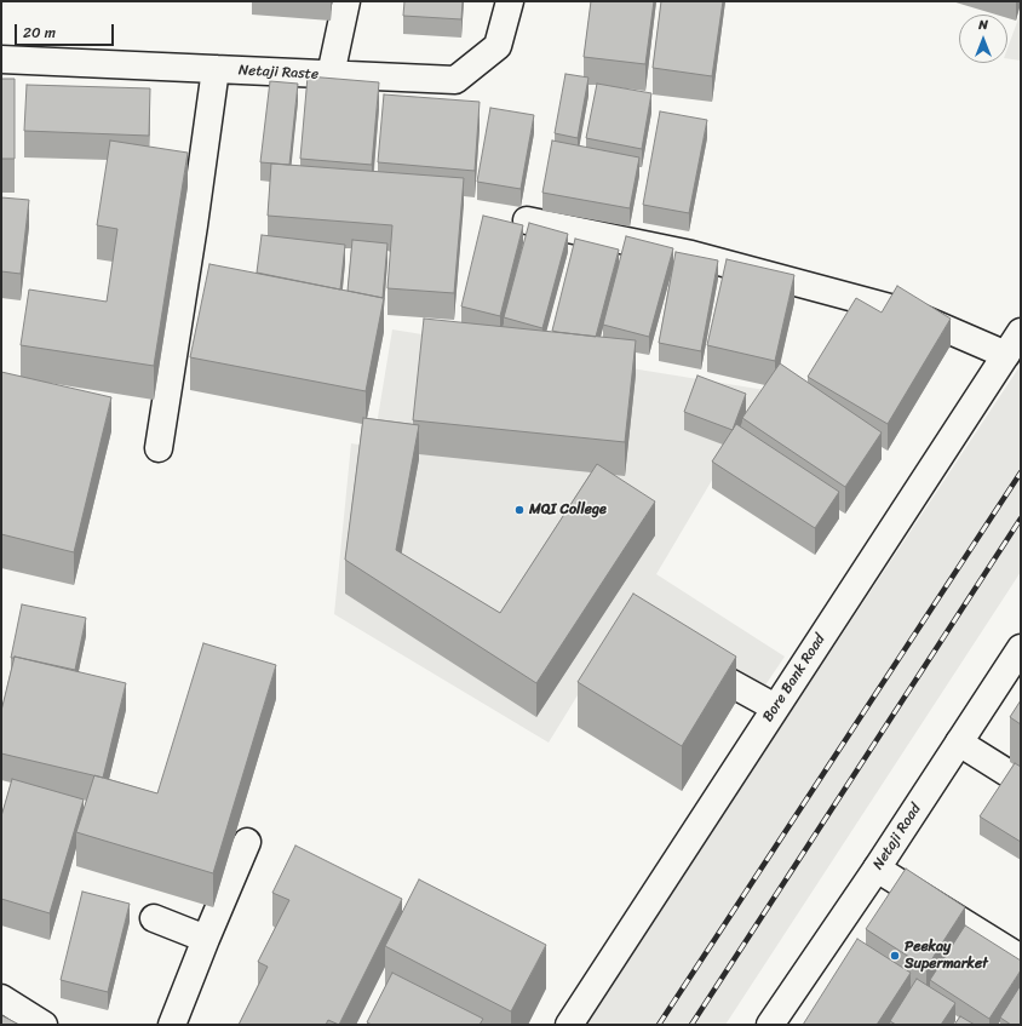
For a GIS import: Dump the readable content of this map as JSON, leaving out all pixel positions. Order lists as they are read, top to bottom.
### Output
{
  "streets": {
    "street": ["Netaji Raste", "Bore Bank Road", "Netaji Road"]
  },
  "places": ["MQI College", "Peekay Supermarket"],
  "scale_bar": "20 m",
  "north": "top"
}
